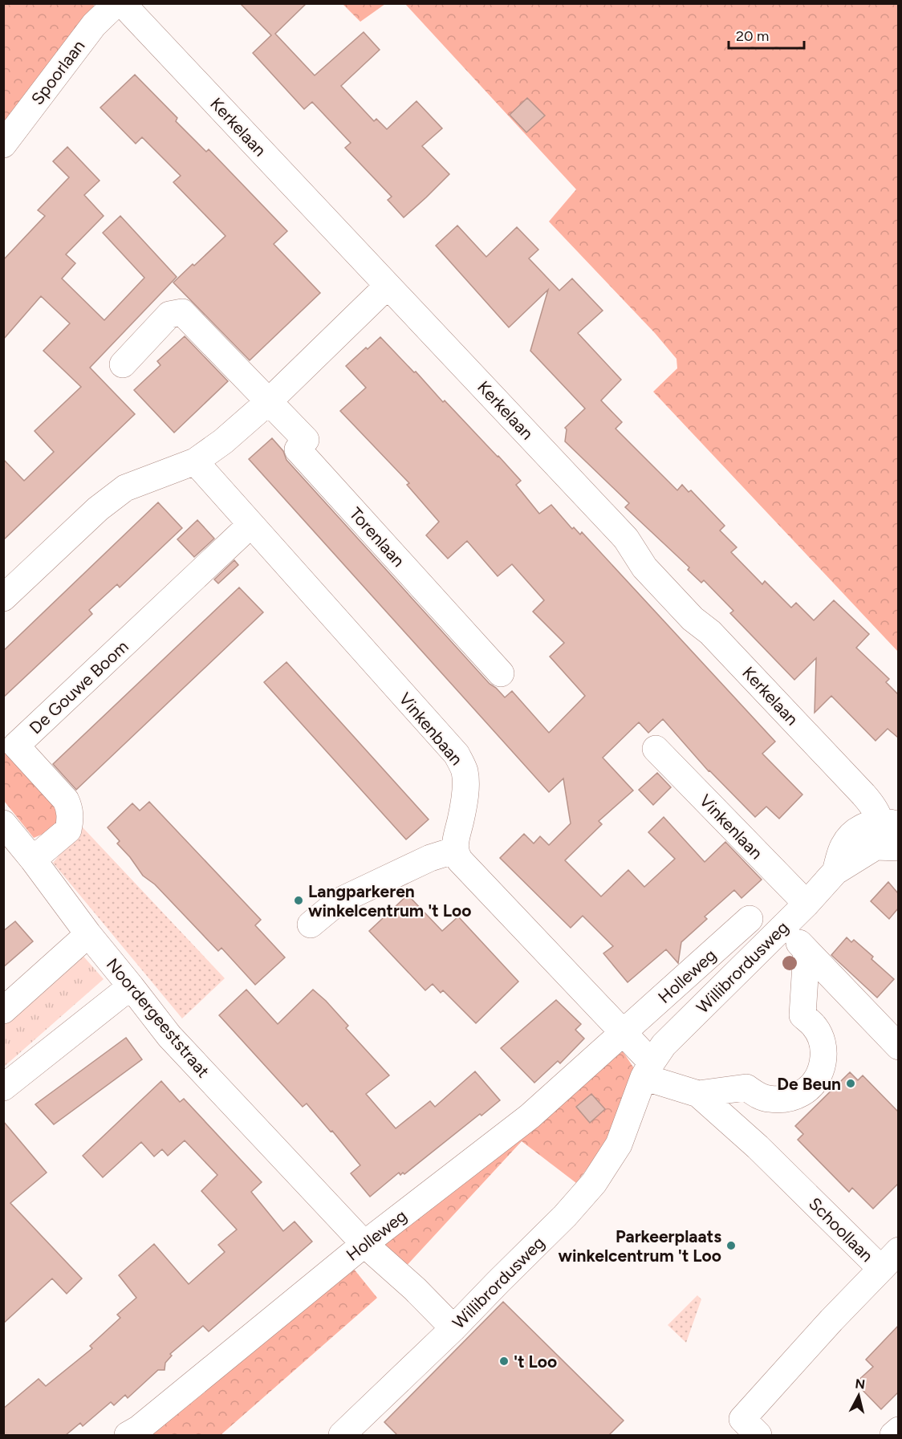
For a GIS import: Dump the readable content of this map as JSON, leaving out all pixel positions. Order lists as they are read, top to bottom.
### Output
{
  "streets": {
    "street": [
      "Spoorlaan",
      "Kerkelaan",
      "Torenlaan",
      "De Gouwe Boom",
      "Vinkenbaan",
      "Vinkenlaan",
      "Willibrordusweg",
      "Holleweg",
      "Noordergeeststraat",
      "Schoollaan"
    ]
  },
  "crossings": [
    ["Kerkelaan", "Willibrordusweg"],
    ["De Gouwe Boom", "Vinkenbaan"],
    ["De Gouwe Boom", "Noordergeeststraat"],
    ["Vinkenlaan", "Willibrordusweg"],
    ["Willibrordusweg", "Schoollaan"],
    ["Holleweg", "Noordergeeststraat"]
  ],
  "places": [
    "Langparkeren winkelcentrum 't Loo",
    "De Beun",
    "Parkeerplaats winkelcentrum 't Loo",
    "'t Loo"
  ],
  "scale_bar": "20 m",
  "north": "top"
}
